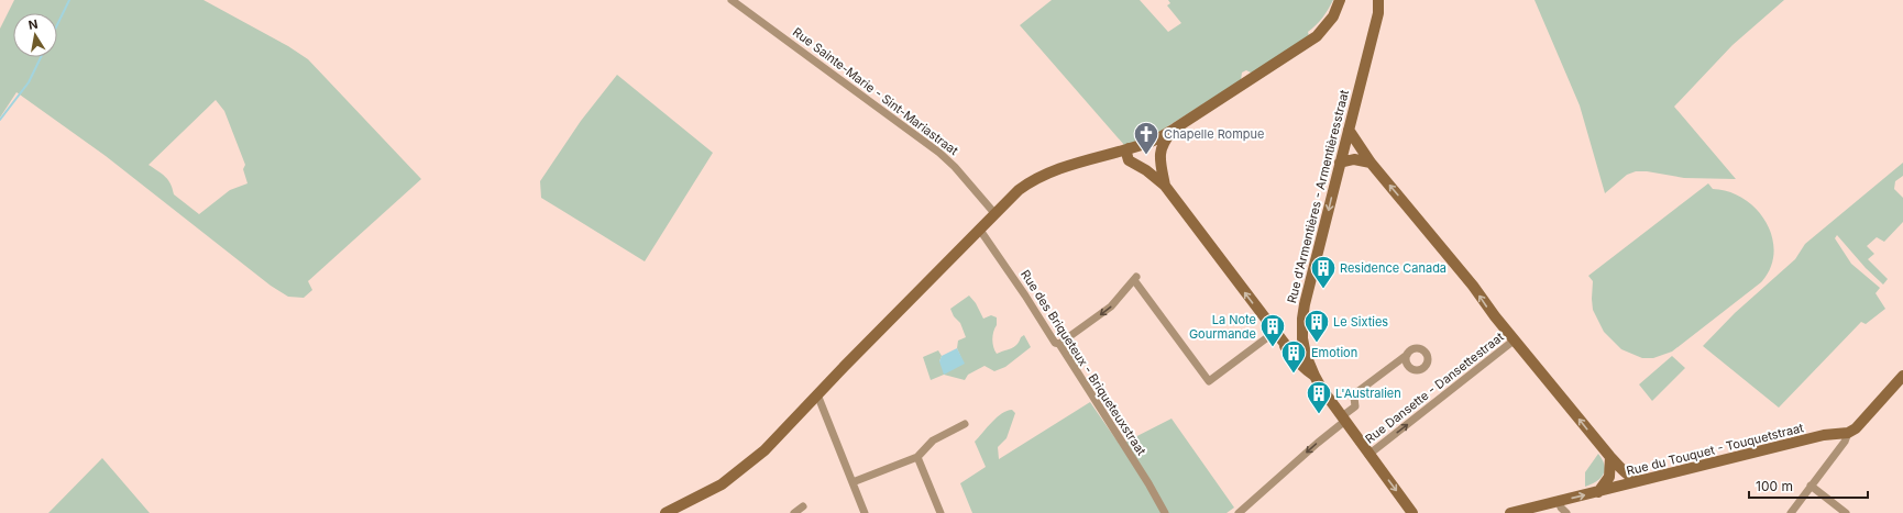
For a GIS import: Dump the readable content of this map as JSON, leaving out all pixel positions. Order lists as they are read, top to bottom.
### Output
{
  "streets": {
    "street": [
      "Rue Sainte-Marie - Sint-Mariastraat",
      "Rue d'Armentières - Armentièresstraat",
      "Rue des Briqueteux - Briqueteuxstraat",
      "Rue Dansette - Dansettestraat",
      "Rue du Touquet - Touquetstraat"
    ]
  },
  "crossings": [
    ["Rue d'Armentières - Armentièresstraat", "Rue Dansette - Dansettestraat"]
  ],
  "one_way": ["Rue d'Armentières - Armentièresstraat"],
  "places": {
    "church": ["Chapelle Rompue"],
    "building": [
      "Residence Canada",
      "Le Sixties",
      "La Note Gourmande",
      "Emotion",
      "L'Australien"
    ]
  },
  "scale_bar": "100 m",
  "north": "top"
}
